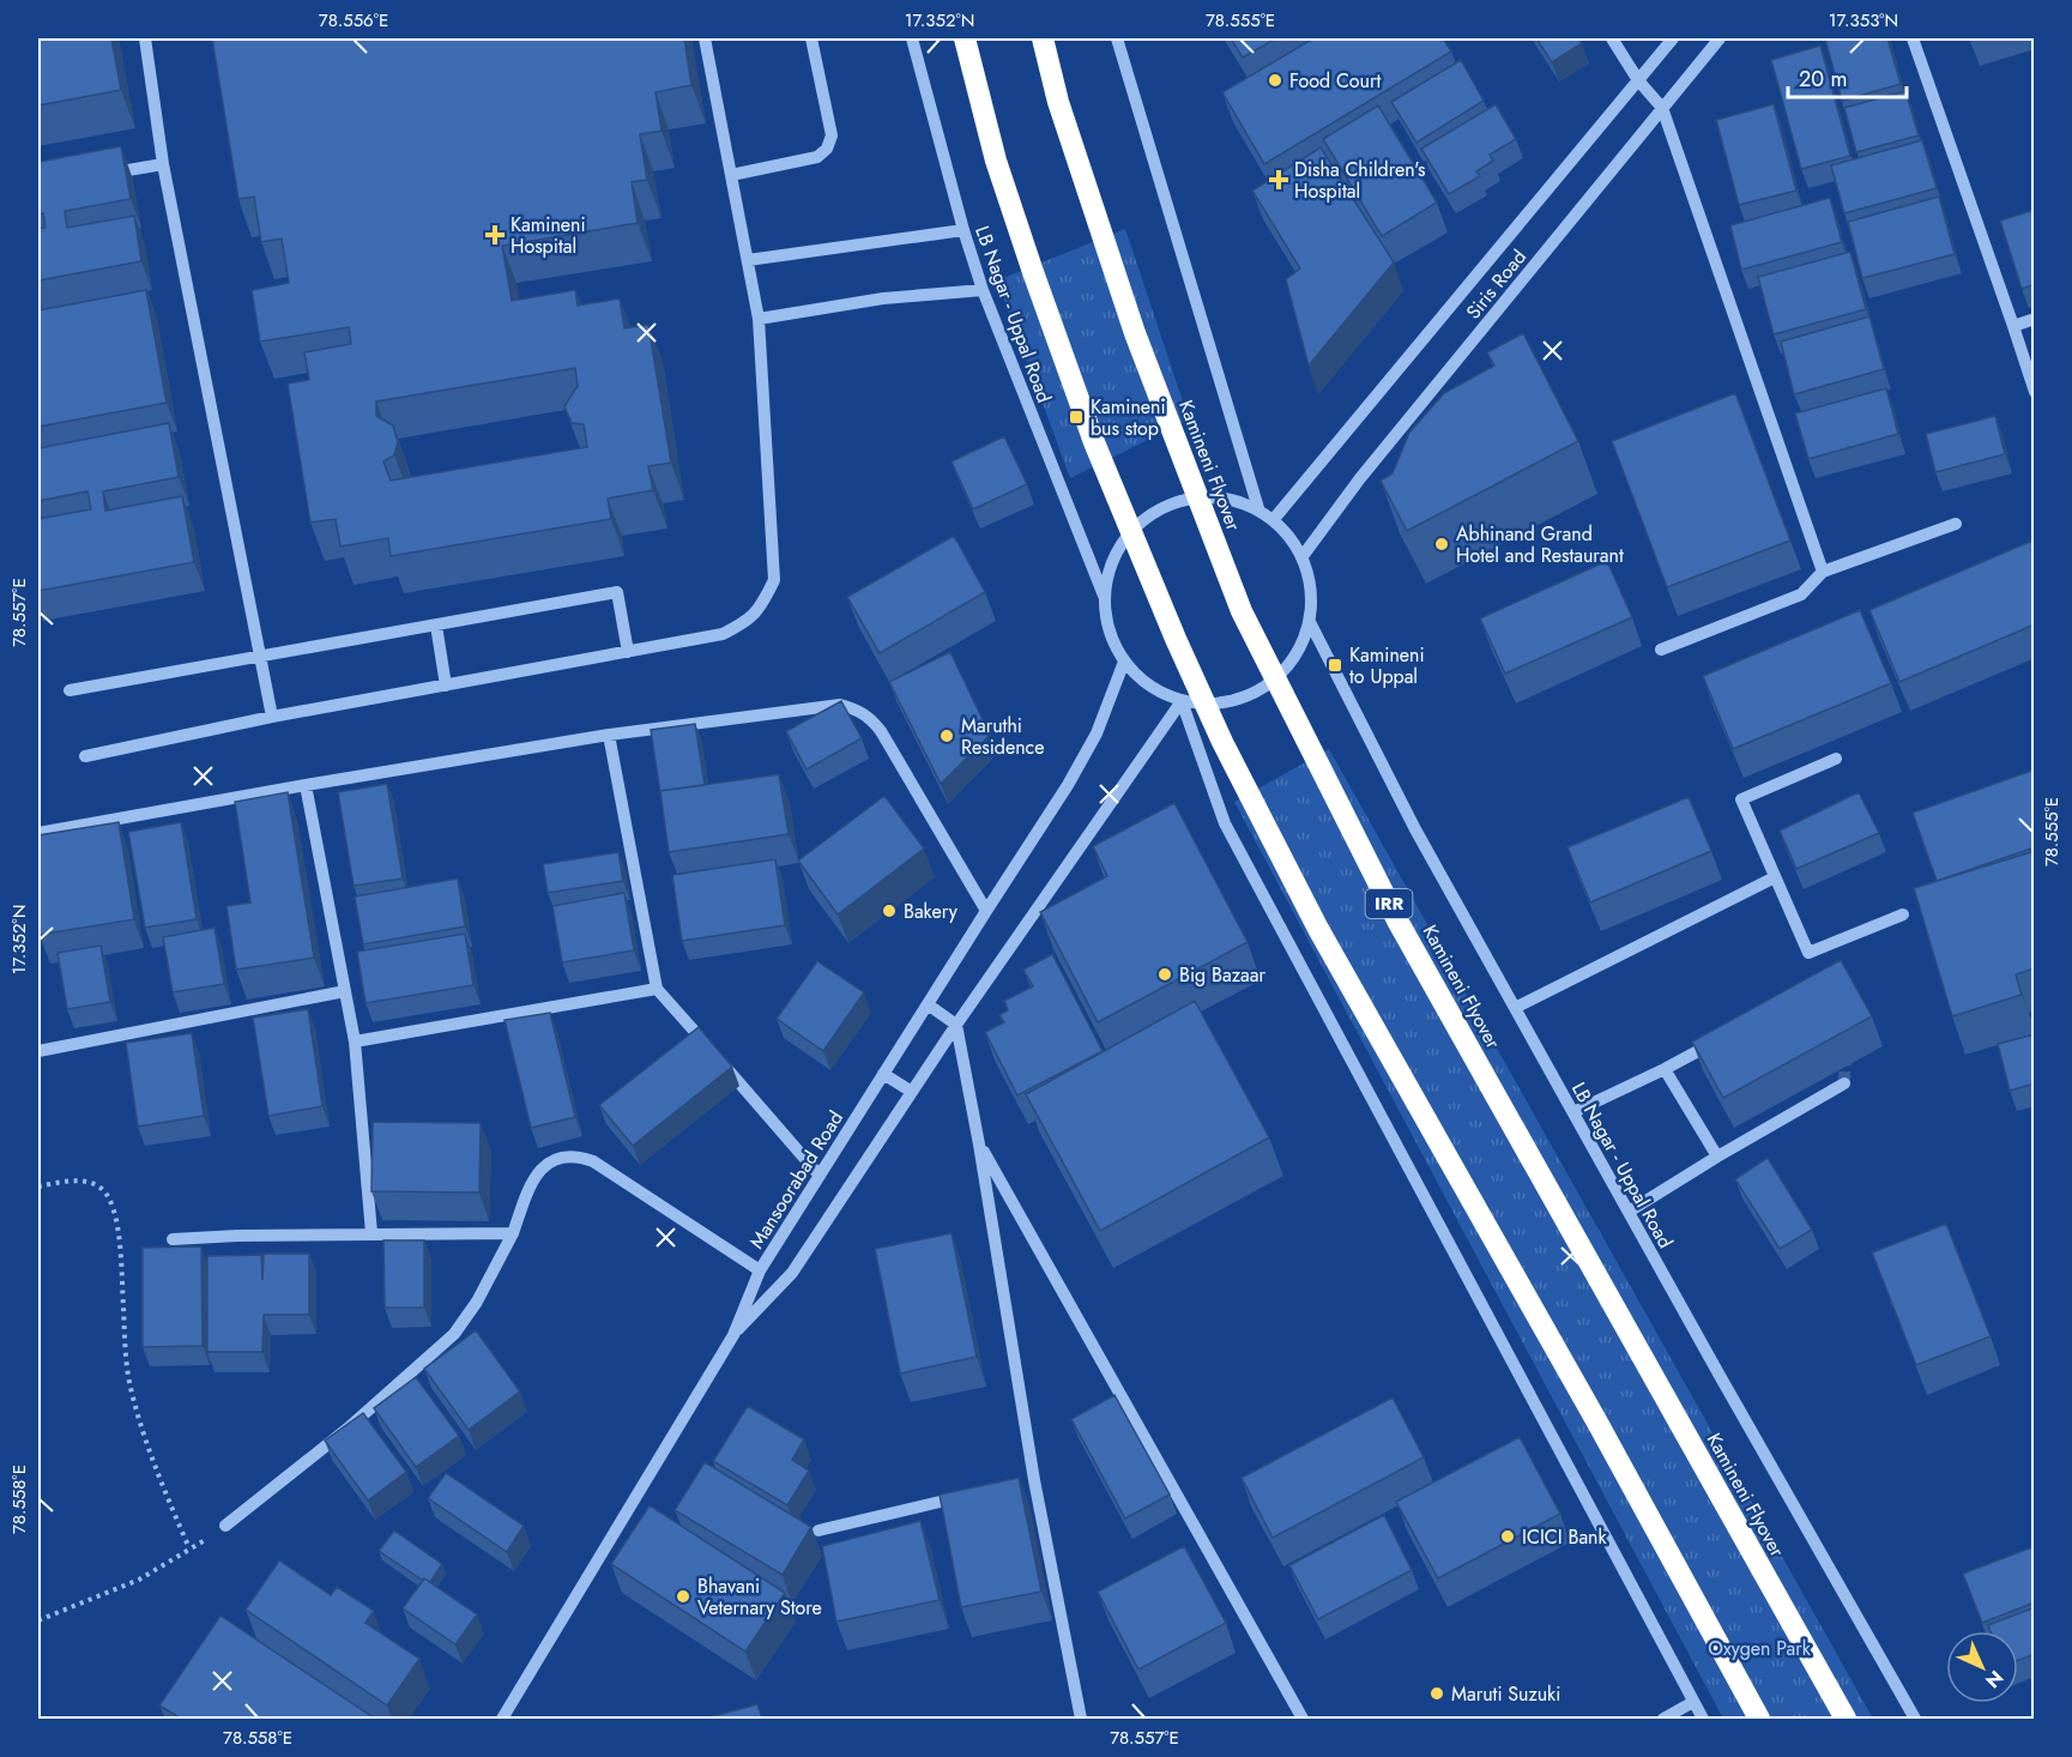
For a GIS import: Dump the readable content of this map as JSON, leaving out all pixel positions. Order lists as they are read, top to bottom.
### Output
{
  "streets": {
    "highway": ["Kamineni Flyover", "IRR"],
    "street": ["Siris Road", "LB Nagar - Uppal Road", "Mansoorabad Road"]
  },
  "crossings": [
    ["Siris Road", "LB Nagar - Uppal Road"],
    ["Siris Road", "Mansoorabad Road"],
    ["LB Nagar - Uppal Road", "Mansoorabad Road"]
  ],
  "parks": ["Oxygen Park"],
  "places": {
    "other": [
      "Food Court",
      "Abhinand Grand Hotel and Restaurant",
      "Maruthi Residence",
      "Bakery",
      "Big Bazaar",
      "ICICI Bank",
      "Bhavani Veternary Store",
      "Maruti Suzuki"
    ],
    "health": ["Disha Children's Hospital", "Kamineni Hospital"],
    "transit": ["Kamineni bus stop", "Kamineni to Uppal"]
  },
  "scale_bar": "20 m",
  "north": "bottom right",
  "coordinates": [
    "78.556°E",
    "17.352°N",
    "78.555°E",
    "17.353°N",
    "78.557°E",
    "78.558°E"
  ]
}
